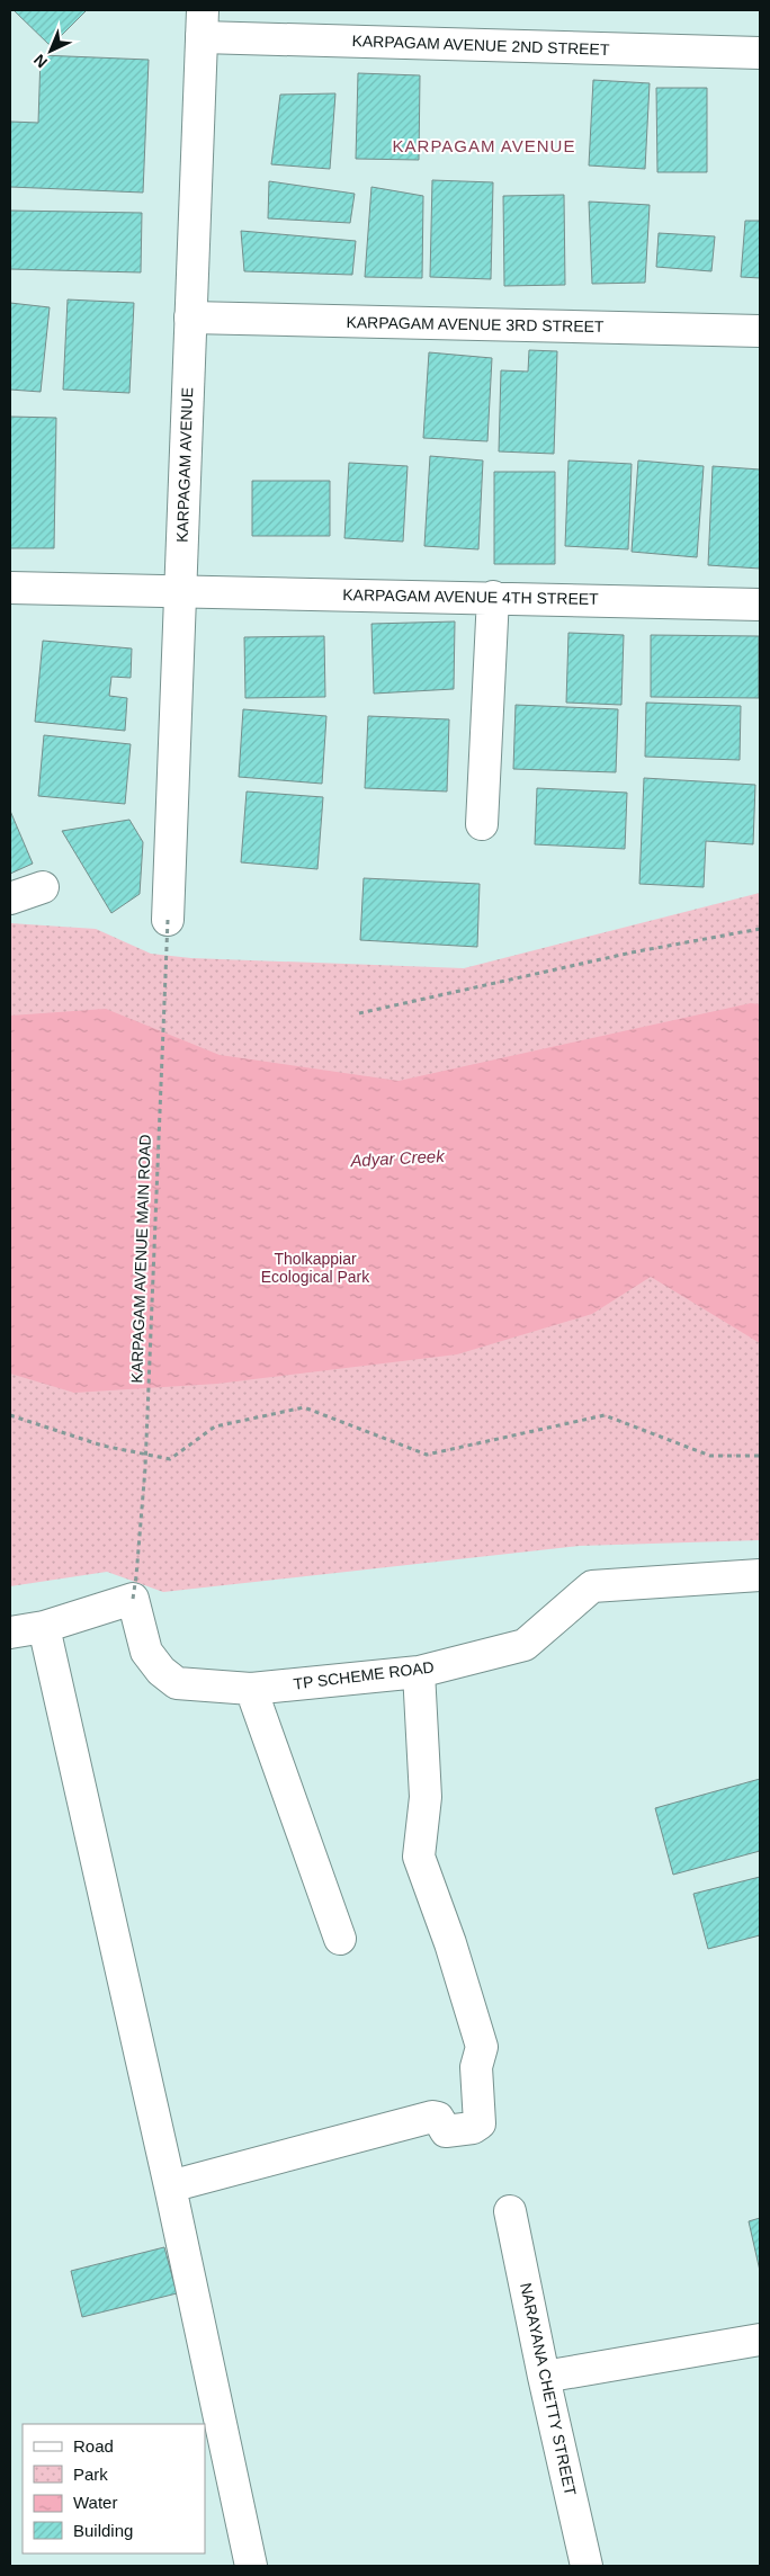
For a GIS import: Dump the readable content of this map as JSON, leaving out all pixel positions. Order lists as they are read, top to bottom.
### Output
{
  "streets": {
    "street": [
      "KARPAGAM AVENUE 2ND STREET",
      "KARPAGAM AVENUE 3RD STREET",
      "KARPAGAM AVENUE",
      "KARPAGAM AVENUE 4TH STREET",
      "TP SCHEME ROAD",
      "NARAYANA CHETTY STREET"
    ],
    "path": ["KARPAGAM AVENUE MAIN ROAD"]
  },
  "crossings": [
    ["KARPAGAM AVENUE 2ND STREET", "KARPAGAM AVENUE"],
    ["KARPAGAM AVENUE 3RD STREET", "KARPAGAM AVENUE"],
    ["KARPAGAM AVENUE", "KARPAGAM AVENUE 4TH STREET"],
    ["KARPAGAM AVENUE", "KARPAGAM AVENUE MAIN ROAD"],
    ["KARPAGAM AVENUE MAIN ROAD", "TP SCHEME ROAD"]
  ],
  "districts": ["KARPAGAM AVENUE"],
  "water": ["Adyar Creek"],
  "parks": ["Tholkappiar Ecological Park"],
  "legend": [
    "Road",
    "Park",
    "Water",
    "Building"
  ],
  "north": "bottom left"
}
